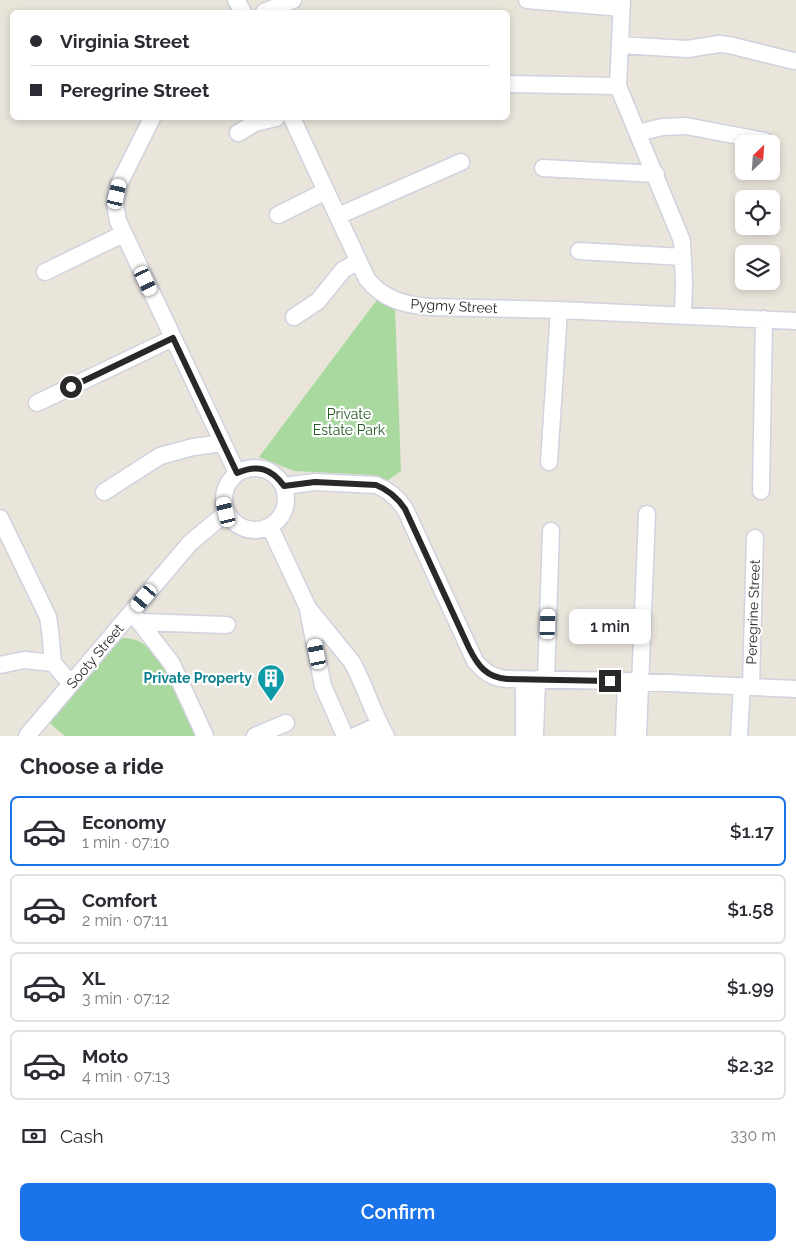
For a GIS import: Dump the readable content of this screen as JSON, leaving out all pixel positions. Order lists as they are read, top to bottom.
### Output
{
  "streets": {
    "street": ["Pygmy Street", "Peregrine Street", "Sooty Street"]
  },
  "parks": ["Private Estate Park"],
  "places": {
    "building": ["Private Property"]
  },
  "north": "top right",
  "page": {
    "banner": ["Virginia Street", "Peregrine Street"],
    "bubble": "1 min",
    "heading": "Choose a ride",
    "list": [
      {
        "name": "Economy",
        "note": "1 min · 07:10",
        "value": "$1.17"
      },
      {
        "name": "Comfort",
        "note": "2 min · 07:11",
        "value": "$1.58"
      },
      {
        "name": "XL",
        "note": "3 min · 07:12",
        "value": "$1.99"
      },
      {
        "name": "Moto",
        "note": "4 min · 07:13",
        "value": "$2.32"
      }
    ],
    "pay": ["Cash", "330 m"],
    "buttons": "Confirm"
  }
}
